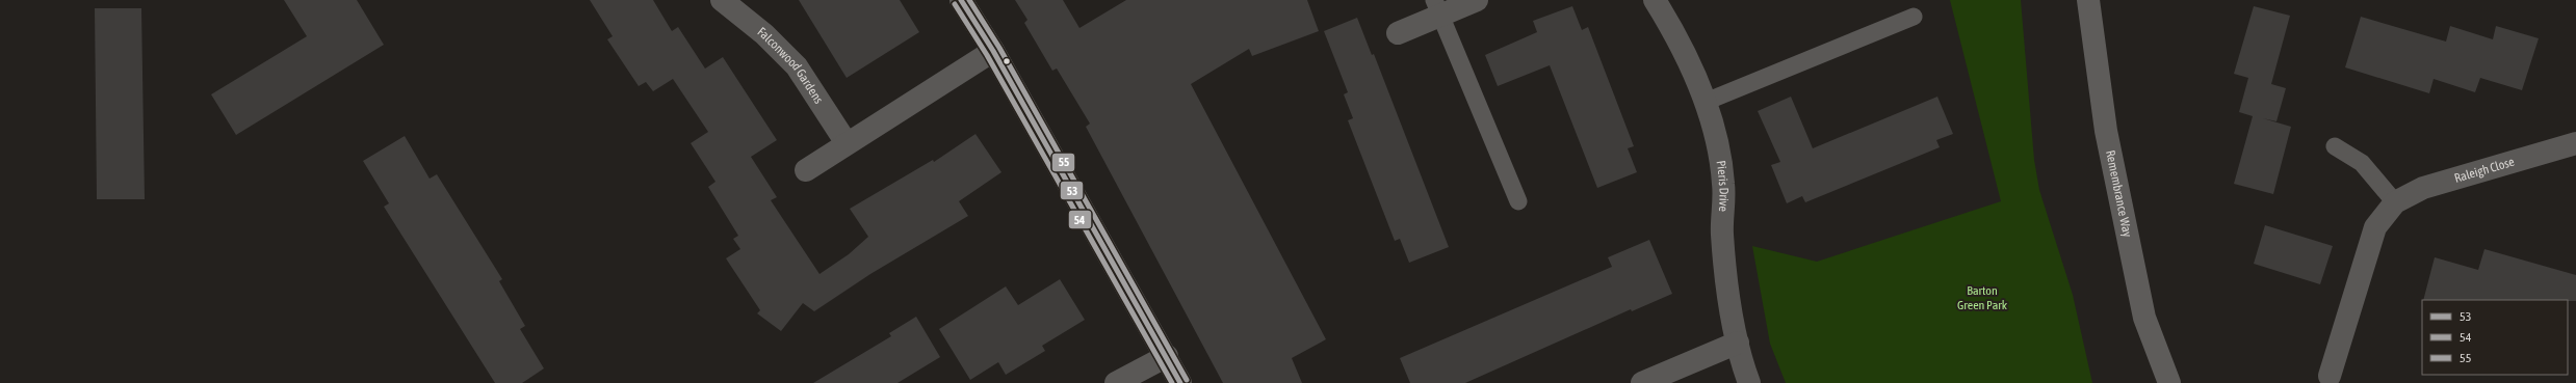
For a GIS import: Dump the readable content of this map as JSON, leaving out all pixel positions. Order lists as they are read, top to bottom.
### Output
{
  "streets": {
    "highway": ["Remembrance Way"],
    "street": ["Falconwood Gardens", "Raleigh Close", "Pieris Drive"]
  },
  "parks": ["Barton Green Park"],
  "lines": ["transit line 53", "transit line 55", "transit line 54"],
  "legend": ["53", "54", "55"]
}
